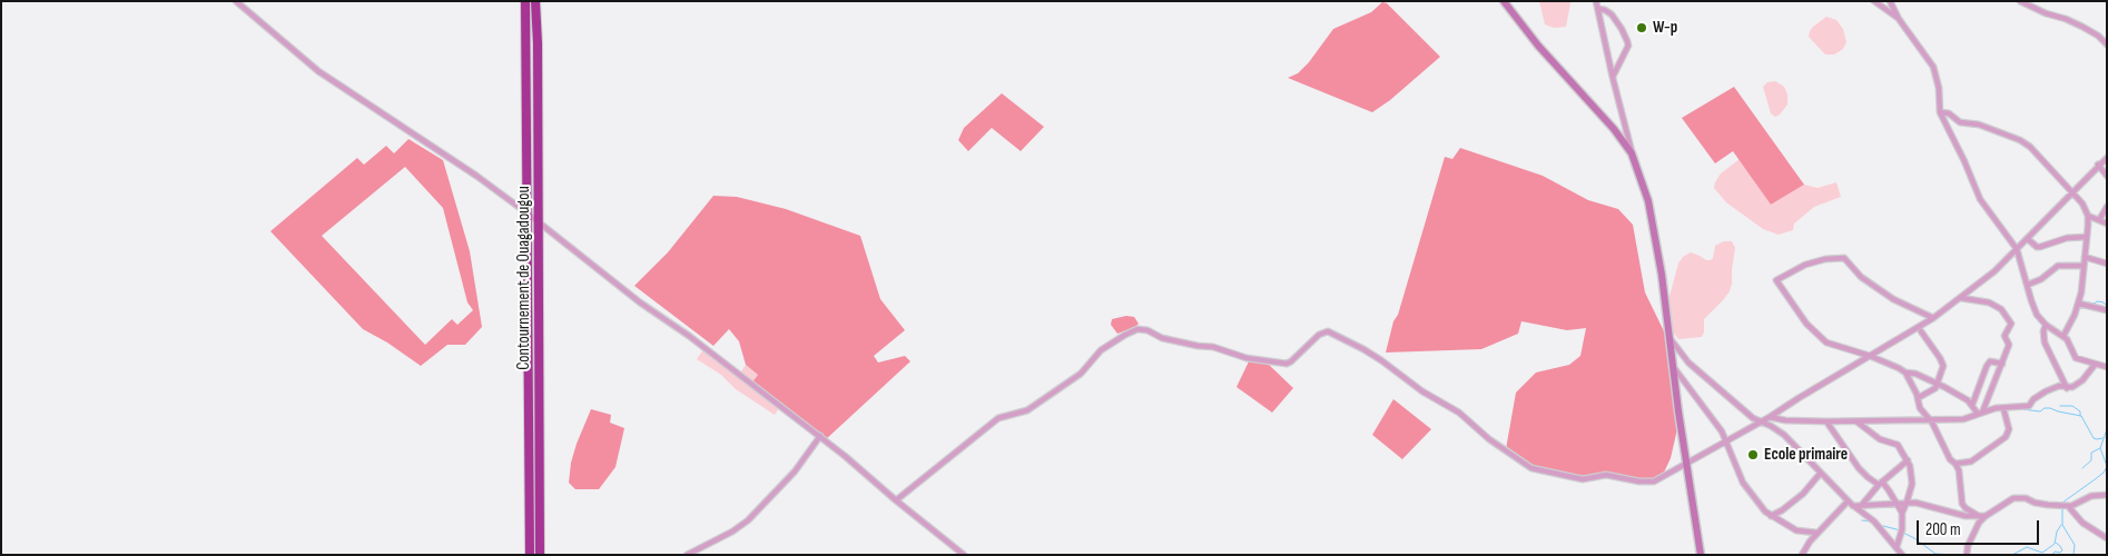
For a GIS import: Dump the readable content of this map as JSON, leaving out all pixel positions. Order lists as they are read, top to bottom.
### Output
{
  "streets": {
    "highway": ["Contournement de Ouagadougou"]
  },
  "places": ["W-p", "Ecole primaire"],
  "scale_bar": "200 m"
}
